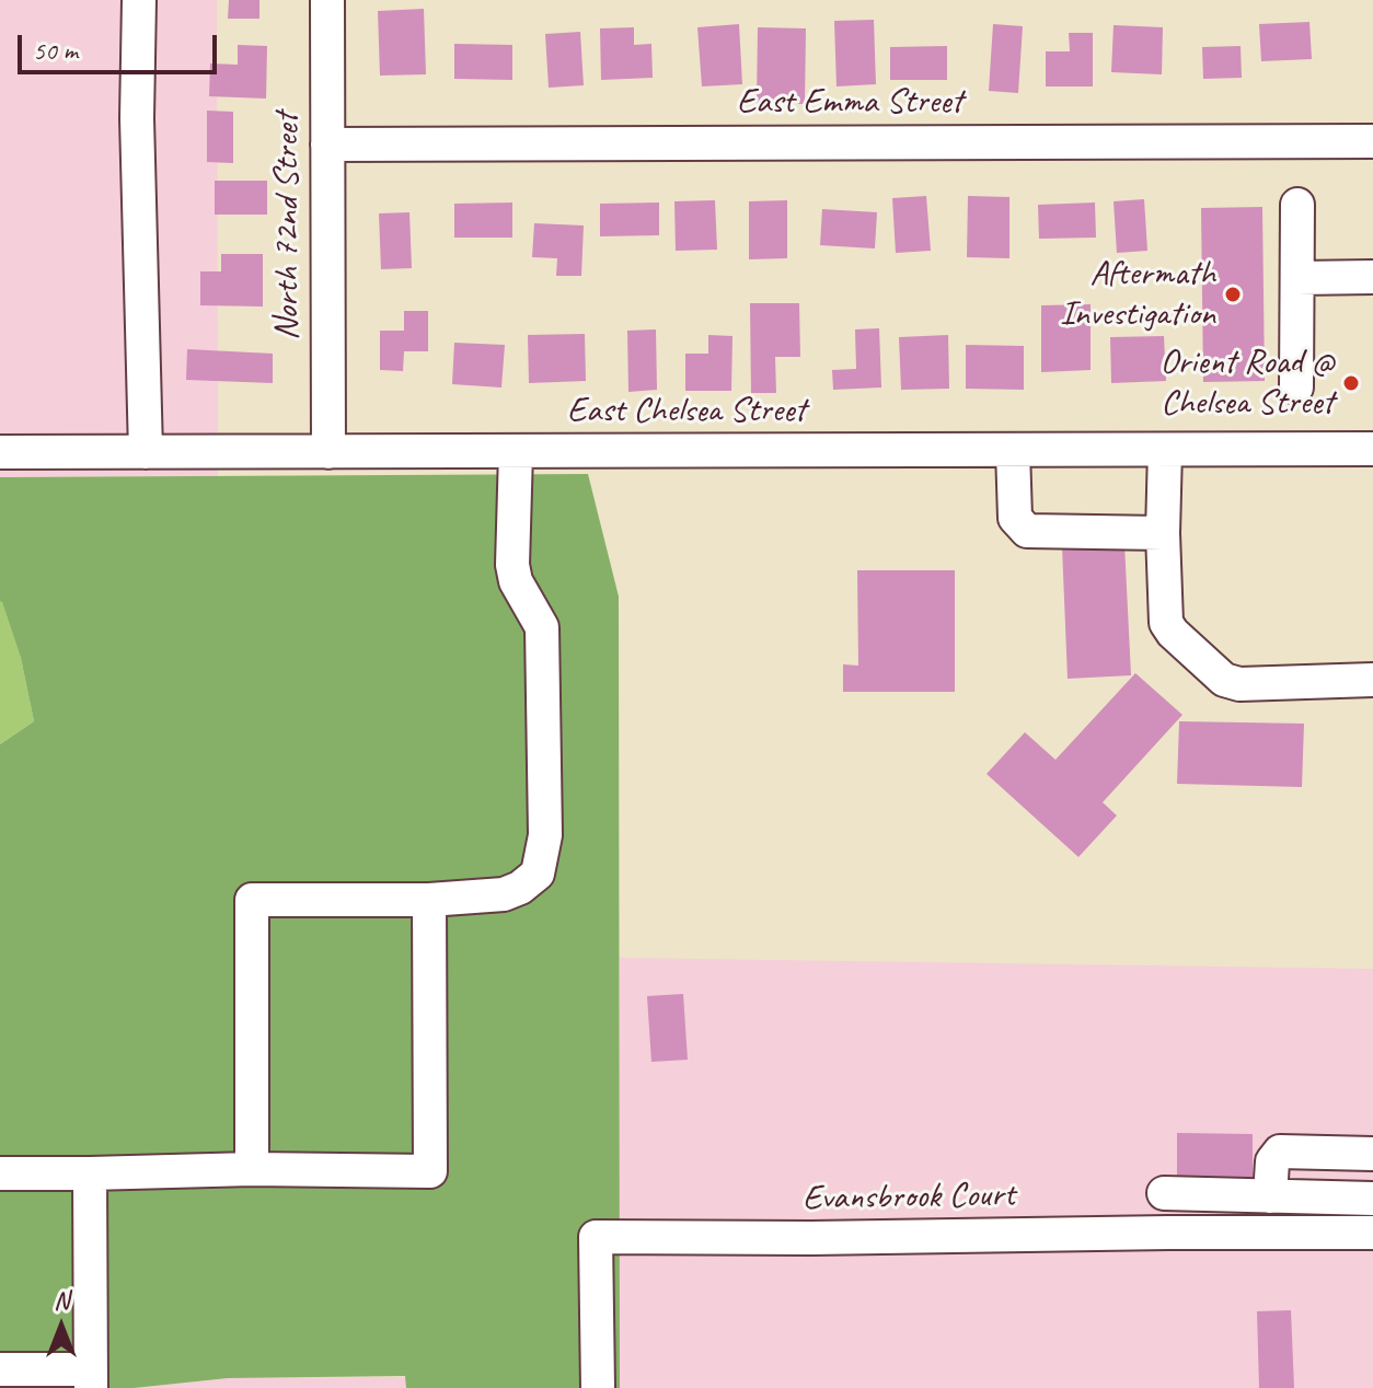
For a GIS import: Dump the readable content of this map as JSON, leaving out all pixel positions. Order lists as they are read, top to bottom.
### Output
{
  "streets": {
    "street": [
      "East Emma Street",
      "North 72nd Street",
      "East Chelsea Street",
      "Evansbrook Court"
    ]
  },
  "crossings": [
    ["East Emma Street", "North 72nd Street"],
    ["North 72nd Street", "East Chelsea Street"]
  ],
  "places": ["Aftermath Investigation", "Orient Road @ Chelsea Street"],
  "scale_bar": "50 m",
  "north": "top"
}
